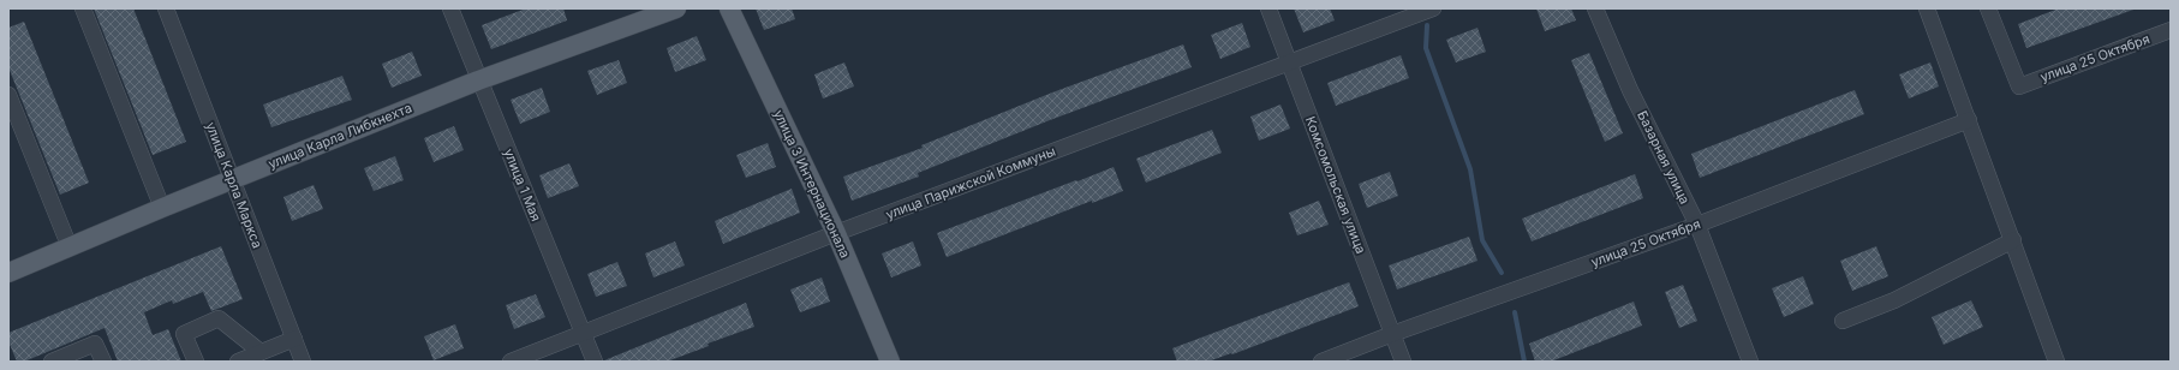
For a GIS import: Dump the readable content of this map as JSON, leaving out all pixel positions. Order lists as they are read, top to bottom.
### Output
{
  "streets": {
    "main road": ["улица Карла Либкнехта", "улица 3 Интернационала"],
    "street": [
      "улица 25 Октября",
      "Базарная улица",
      "улица Парижской Коммуны",
      "улица Карла Маркса",
      "улица 1 Мая",
      "Комсомольская улица"
    ]
  },
  "crossings": [
    ["улица 25 Октября", "Базарная улица"],
    ["улица 25 Октября", "Комсомольская улица"],
    ["улица Карла Либкнехта", "улица Карла Маркса"],
    ["улица Карла Либкнехта", "улица 1 Мая"],
    ["улица Парижской Коммуны", "улица 3 Интернационала"],
    ["улица Парижской Коммуны", "улица 1 Мая"],
    ["улица Парижской Коммуны", "Комсомольская улица"]
  ]
}
